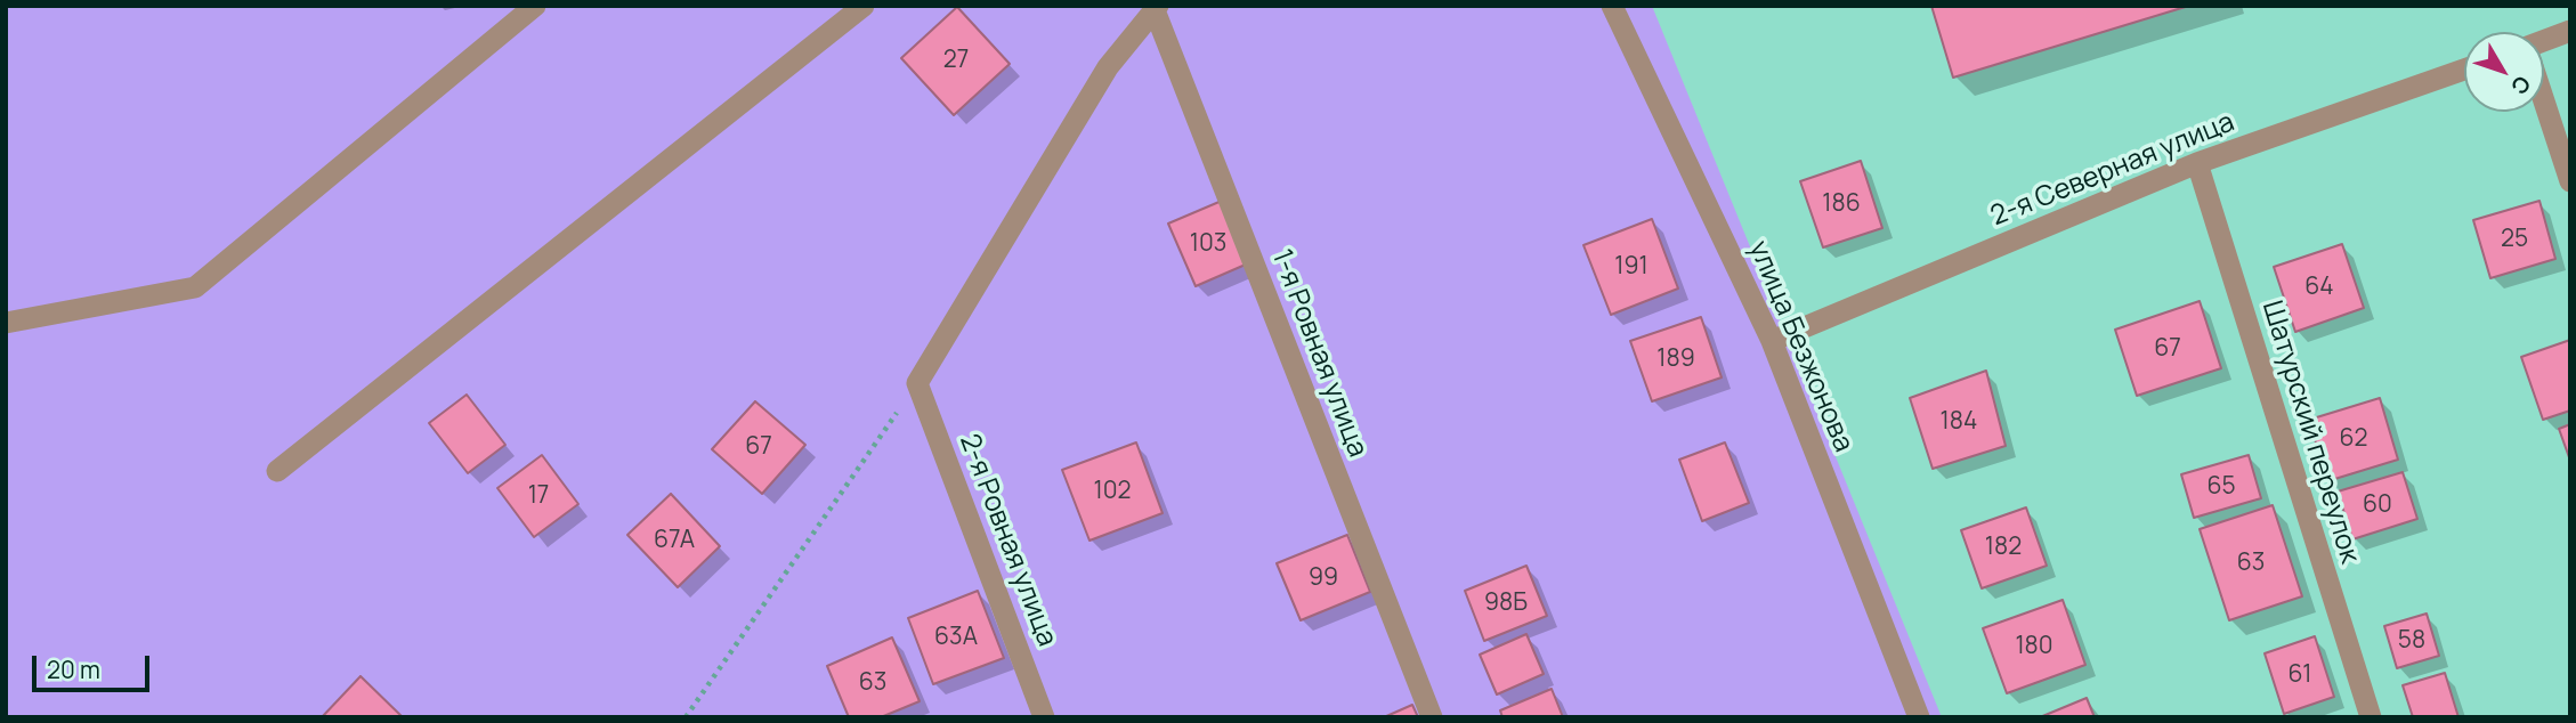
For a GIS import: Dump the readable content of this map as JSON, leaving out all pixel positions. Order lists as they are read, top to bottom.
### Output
{
  "streets": {
    "street": [
      "2-я Северная улица",
      "улица Безжонова",
      "1-я Ровная улица",
      "Шатурский переулок",
      "2-я Ровная улица"
    ]
  },
  "crossings": [
    ["2-я Северная улица", "улица Безжонова"],
    ["2-я Северная улица", "Шатурский переулок"]
  ],
  "house_numbers": [
    "27",
    "186",
    "25",
    "103",
    "191",
    "64",
    "67",
    "189",
    "184",
    "62",
    "67",
    "65",
    "102",
    "17",
    "60",
    "67А",
    "182",
    "63",
    "99",
    "98Б",
    "63А",
    "58",
    "180",
    "61",
    "63"
  ],
  "scale_bar": "20 m",
  "north": "bottom right"
}
